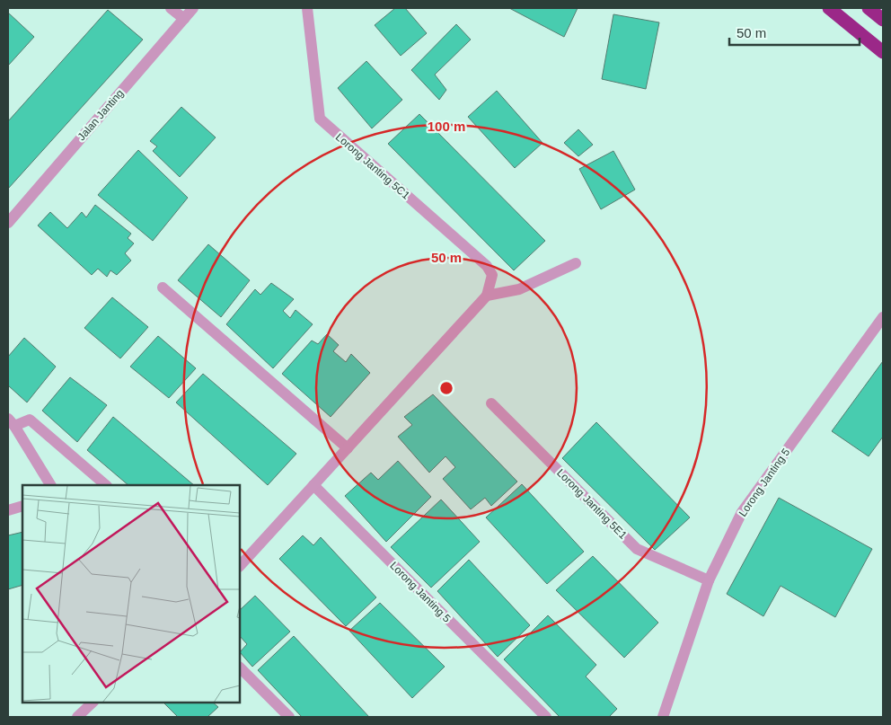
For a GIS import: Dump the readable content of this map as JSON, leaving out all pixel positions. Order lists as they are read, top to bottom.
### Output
{
  "streets": {
    "street": [
      "Jalan Janting",
      "Lorong Janting 5C1",
      "Lorong Janting 5",
      "Lorong Janting 5E1"
    ]
  },
  "crossings": [
    ["Lorong Janting 5", "Lorong Janting 5E1"]
  ],
  "scale_bar": "50 m",
  "rings": ["100 m", "50 m"]
}
